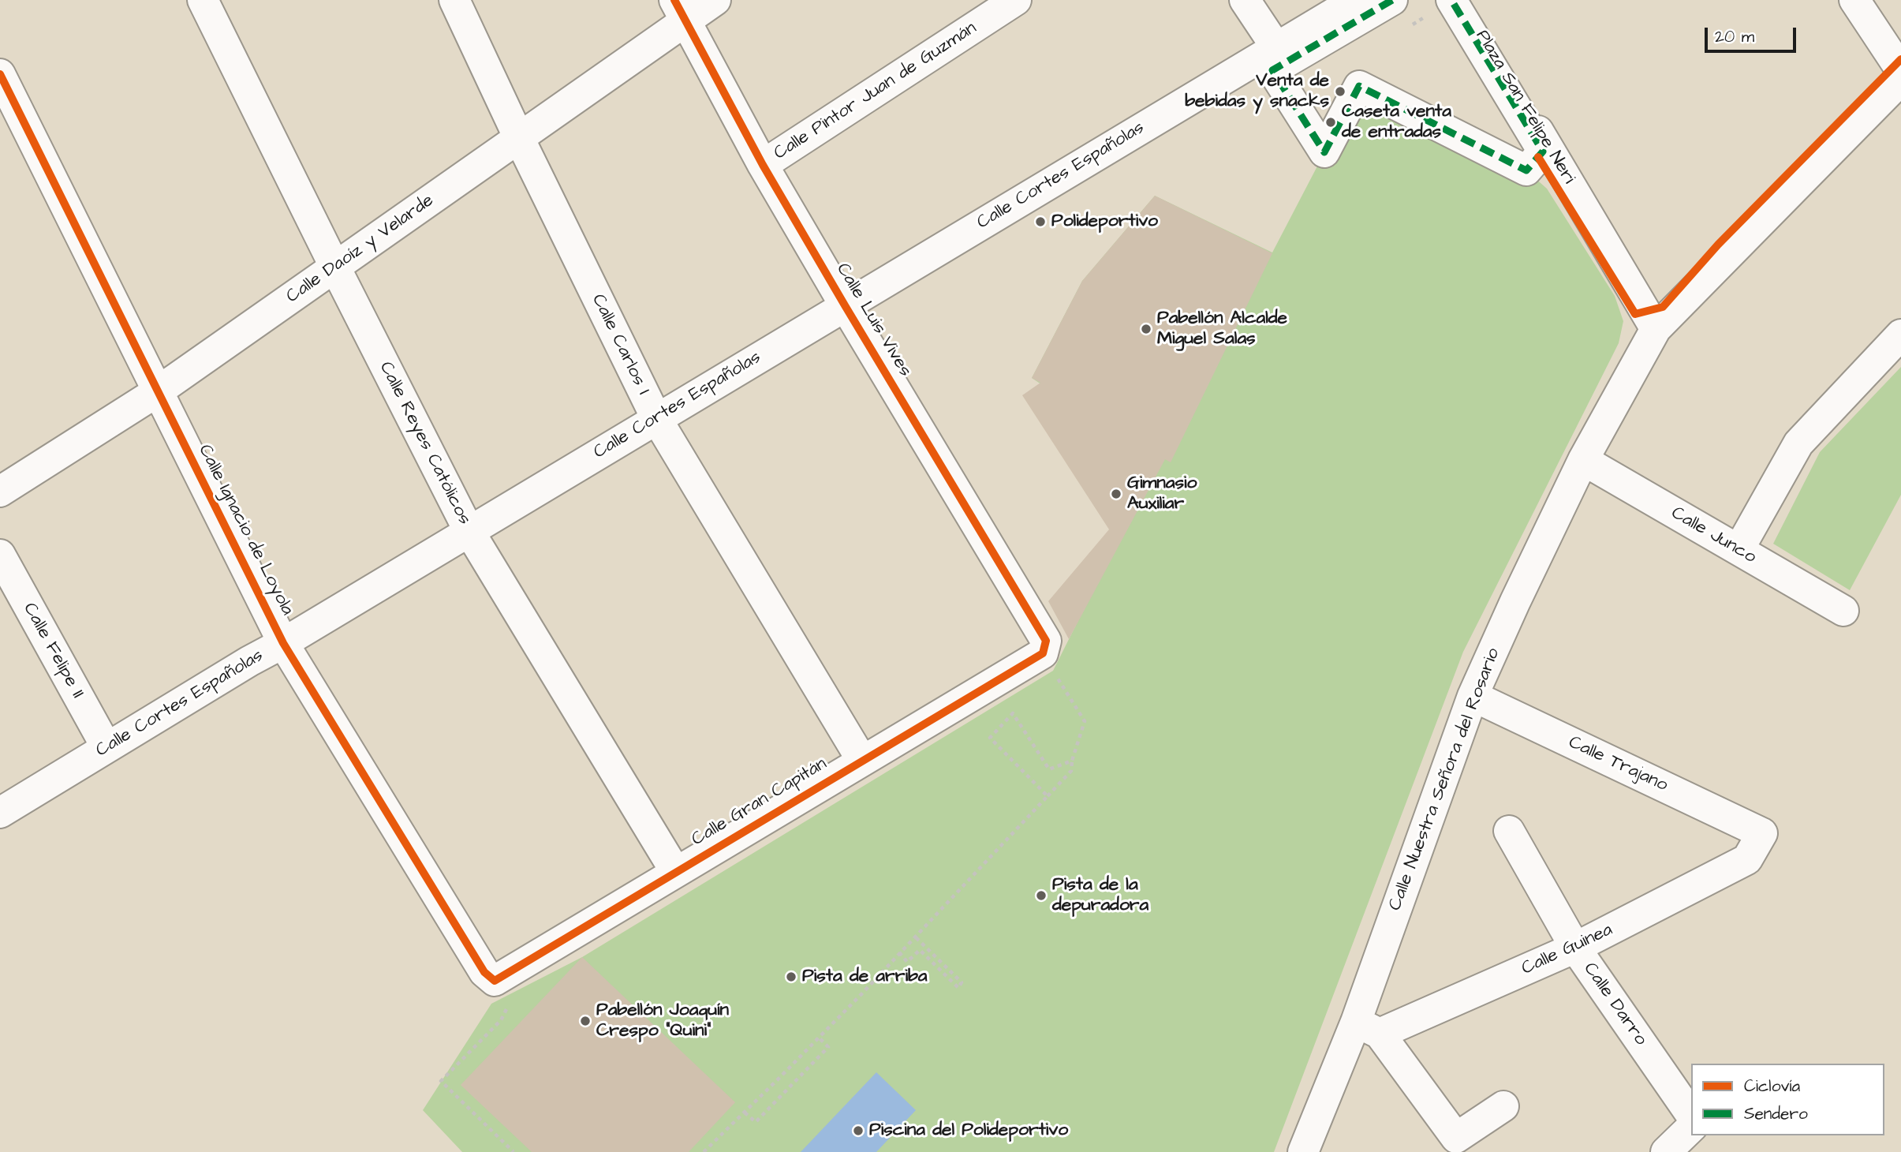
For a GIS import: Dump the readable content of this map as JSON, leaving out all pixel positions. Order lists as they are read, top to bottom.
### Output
{
  "streets": {
    "street": [
      "Calle Pintor Juan de Guzmán",
      "Plaza San Felipe Neri",
      "Calle Cortes Españolas",
      "Calle Daoíz y Velarde",
      "Calle Luis Vives",
      "Calle Carlos I",
      "Calle Reyes Católicos",
      "Calle Ignacio de Loyola",
      "Calle Junco",
      "Calle Felipe II",
      "Calle Trajano",
      "Calle Nuestra Señora del Rosario",
      "Calle Gran Capitán",
      "Calle Guinea",
      "Calle Darro"
    ]
  },
  "crossings": [
    ["Calle Pintor Juan de Guzmán", "Calle Luis Vives"],
    ["Plaza San Felipe Neri", "Calle Nuestra Señora del Rosario"],
    ["Calle Cortes Españolas", "Calle Luis Vives"],
    ["Calle Cortes Españolas", "Calle Carlos I"],
    ["Calle Cortes Españolas", "Calle Reyes Católicos"],
    ["Calle Cortes Españolas", "Calle Ignacio de Loyola"],
    ["Calle Cortes Españolas", "Calle Felipe II"],
    ["Calle Daoíz y Velarde", "Calle Luis Vives"],
    ["Calle Daoíz y Velarde", "Calle Carlos I"],
    ["Calle Daoíz y Velarde", "Calle Reyes Católicos"],
    ["Calle Daoíz y Velarde", "Calle Ignacio de Loyola"],
    ["Calle Luis Vives", "Calle Gran Capitán"],
    ["Calle Carlos I", "Calle Gran Capitán"],
    ["Calle Reyes Católicos", "Calle Gran Capitán"],
    ["Calle Ignacio de Loyola", "Calle Gran Capitán"],
    ["Calle Junco", "Calle Nuestra Señora del Rosario"],
    ["Calle Trajano", "Calle Nuestra Señora del Rosario"],
    ["Calle Trajano", "Calle Guinea"],
    ["Calle Nuestra Señora del Rosario", "Calle Guinea"],
    ["Calle Guinea", "Calle Darro"]
  ],
  "places": [
    "Venta de bebidas y snacks",
    "Caseta venta de entradas",
    "Polideportivo",
    "Pabellón Alcalde Miguel Salas",
    "Gimnasio Auxiliar",
    "Pista de la depuradora",
    "Pista de arriba",
    "Pabellón Joaquín Crespo \"Quini\"",
    "Piscina del Polideportivo"
  ],
  "legend": ["Ciclovía", "Sendero"],
  "scale_bar": "20 m"
}
